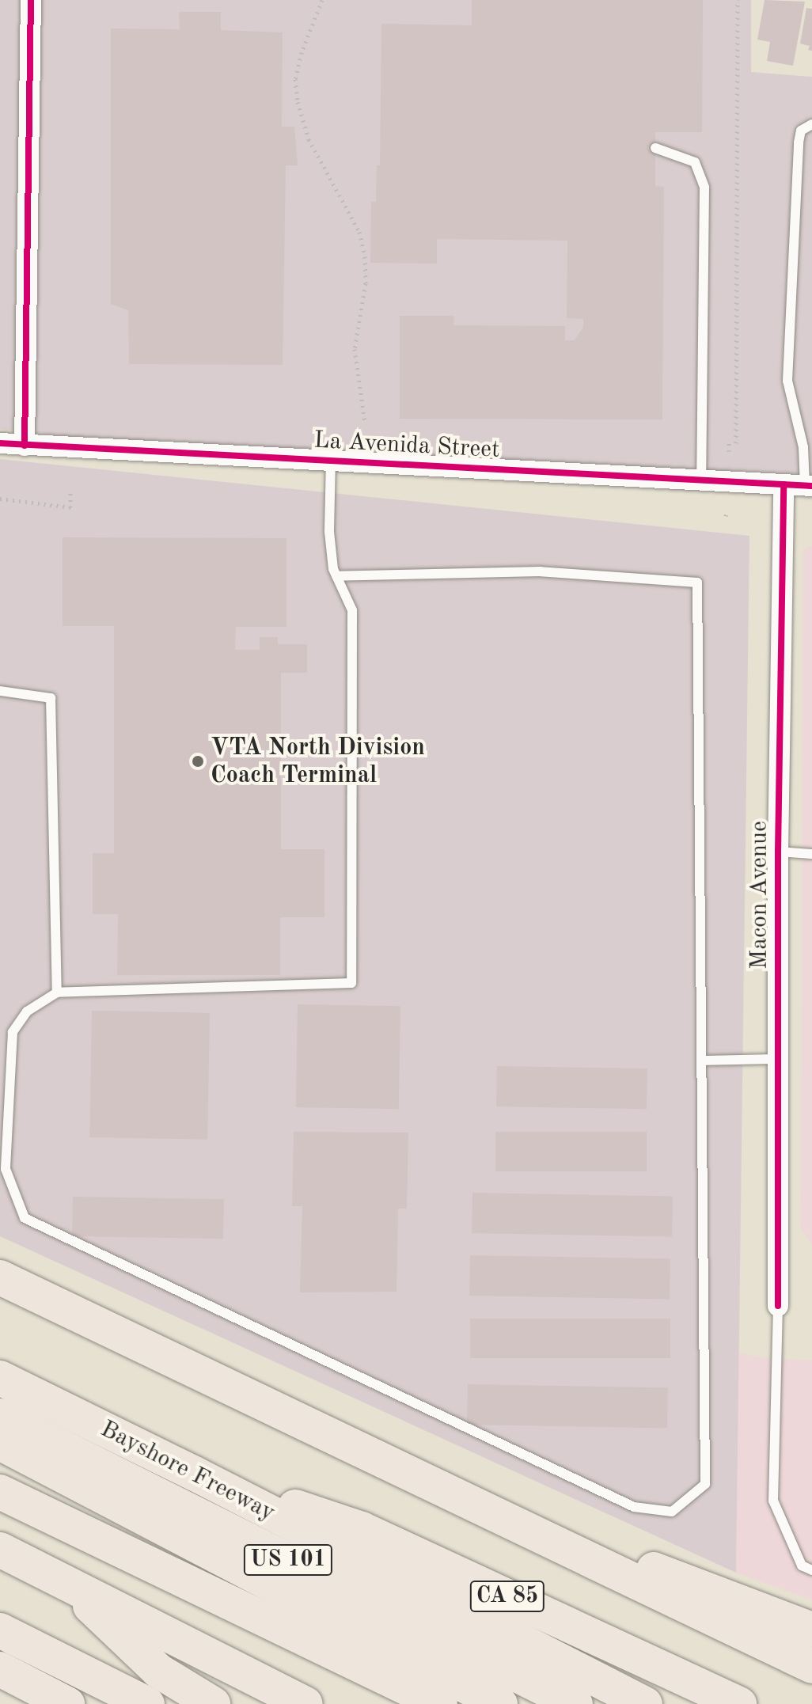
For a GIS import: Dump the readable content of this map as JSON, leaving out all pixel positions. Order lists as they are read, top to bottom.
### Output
{
  "streets": {
    "highway": ["Bayshore Freeway", "US 101", "CA 85"],
    "street": ["La Avenida Street", "Macon Avenue"]
  },
  "crossings": [
    ["La Avenida Street", "Macon Avenue"],
    ["Bayshore Freeway", "CA 85"]
  ],
  "places": ["VTA North Division Coach Terminal"]
}
